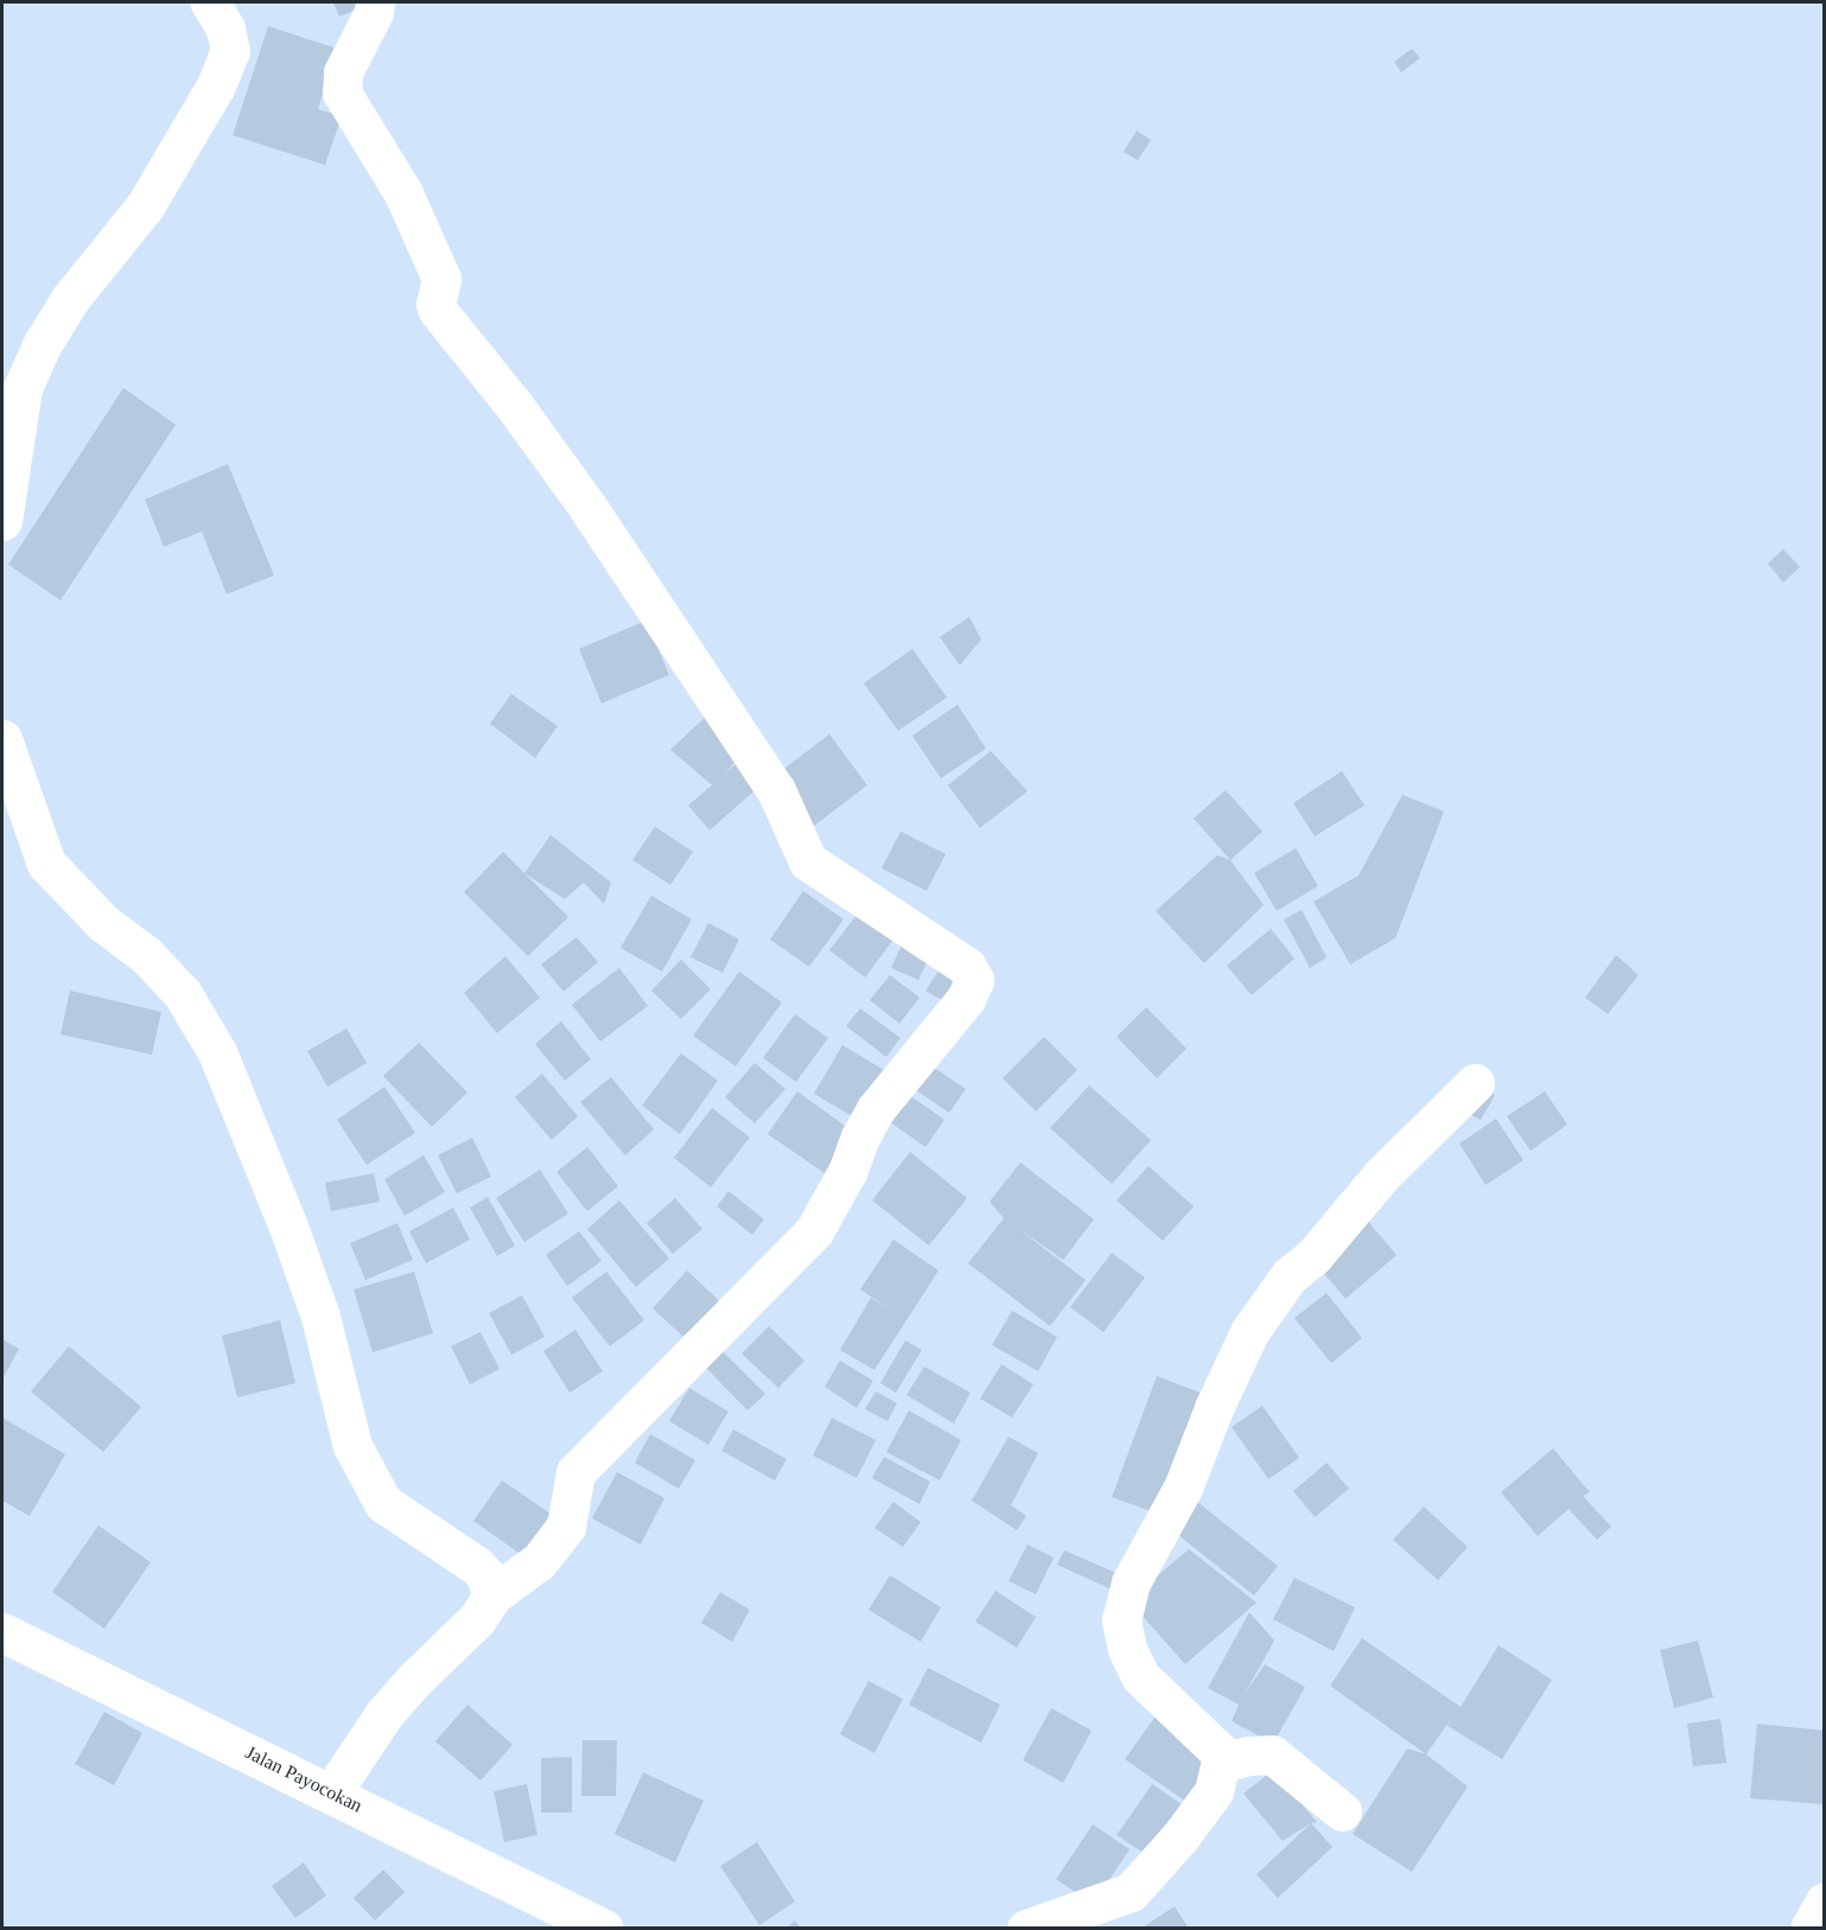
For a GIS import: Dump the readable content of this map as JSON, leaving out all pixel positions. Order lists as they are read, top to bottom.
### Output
{
  "streets": {
    "street": ["Jalan Payocokan"]
  }
}
